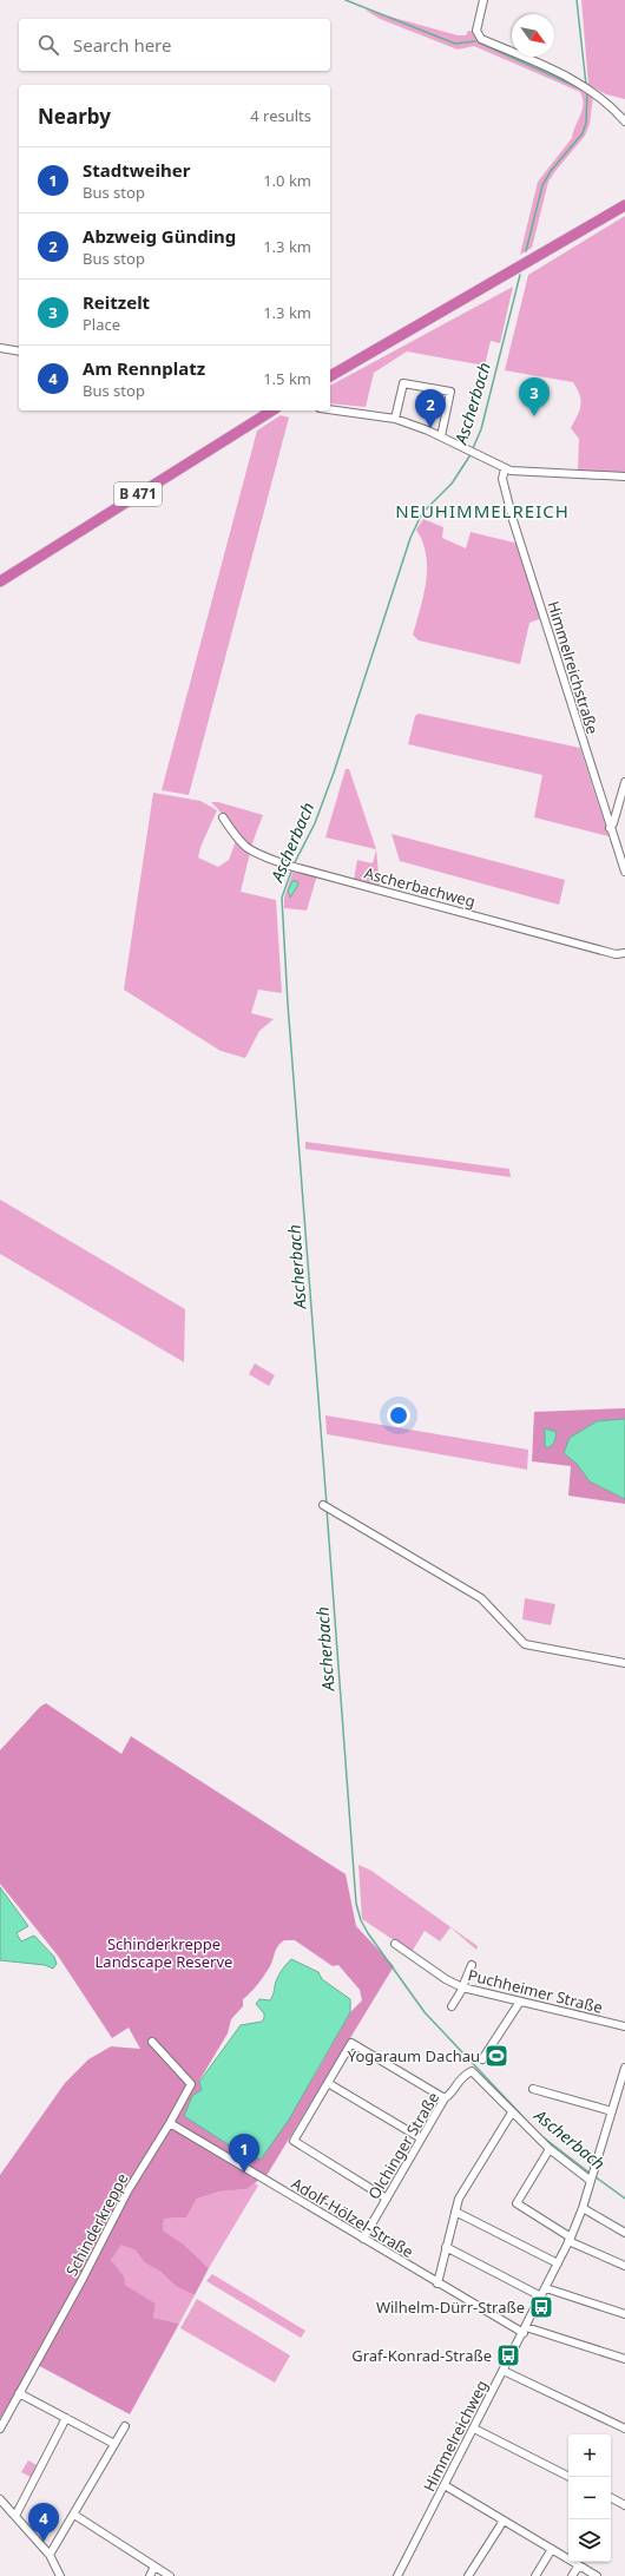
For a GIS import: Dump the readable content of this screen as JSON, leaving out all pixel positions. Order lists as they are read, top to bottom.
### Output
{
  "streets": {
    "highway": ["B 471"],
    "street": [
      "Himmelreichstraße",
      "Ascherbachweg",
      "Puchheimer Straße",
      "Olchinger Straße",
      "Adolf-Hölzel-Straße",
      "Schinderkreppe",
      "Himmelreichweg"
    ]
  },
  "crossings": [
    ["Olchinger Straße", "Adolf-Hölzel-Straße"],
    ["Adolf-Hölzel-Straße", "Schinderkreppe"],
    ["Adolf-Hölzel-Straße", "Himmelreichweg"]
  ],
  "districts": ["NEUHIMMELREICH"],
  "water": ["Ascherbach"],
  "parks": ["Schinderkreppe Landscape Reserve"],
  "places": {
    "sports": ["Yogaraum Dachau"],
    "bus stop": ["Wilhelm-Dürr-Straße", "Graf-Konrad-Straße"]
  },
  "north": "bottom right",
  "page": {
    "search": "Search here",
    "heading": ["Nearby", "4 results"],
    "list": [
      {
        "mark": "1",
        "name": "Stadtweiher",
        "note": "Bus stop",
        "value": "1.0 km"
      },
      {
        "mark": "2",
        "name": "Abzweig Günding",
        "note": "Bus stop",
        "value": "1.3 km"
      },
      {
        "mark": "3",
        "name": "Reitzelt",
        "note": "Place",
        "value": "1.3 km"
      },
      {
        "mark": "4",
        "name": "Am Rennplatz",
        "note": "Bus stop",
        "value": "1.5 km"
      }
    ],
    "pins": [
      "3",
      "2",
      "1",
      "4"
    ],
    "map_buttons": ["+", "−"]
  }
}
